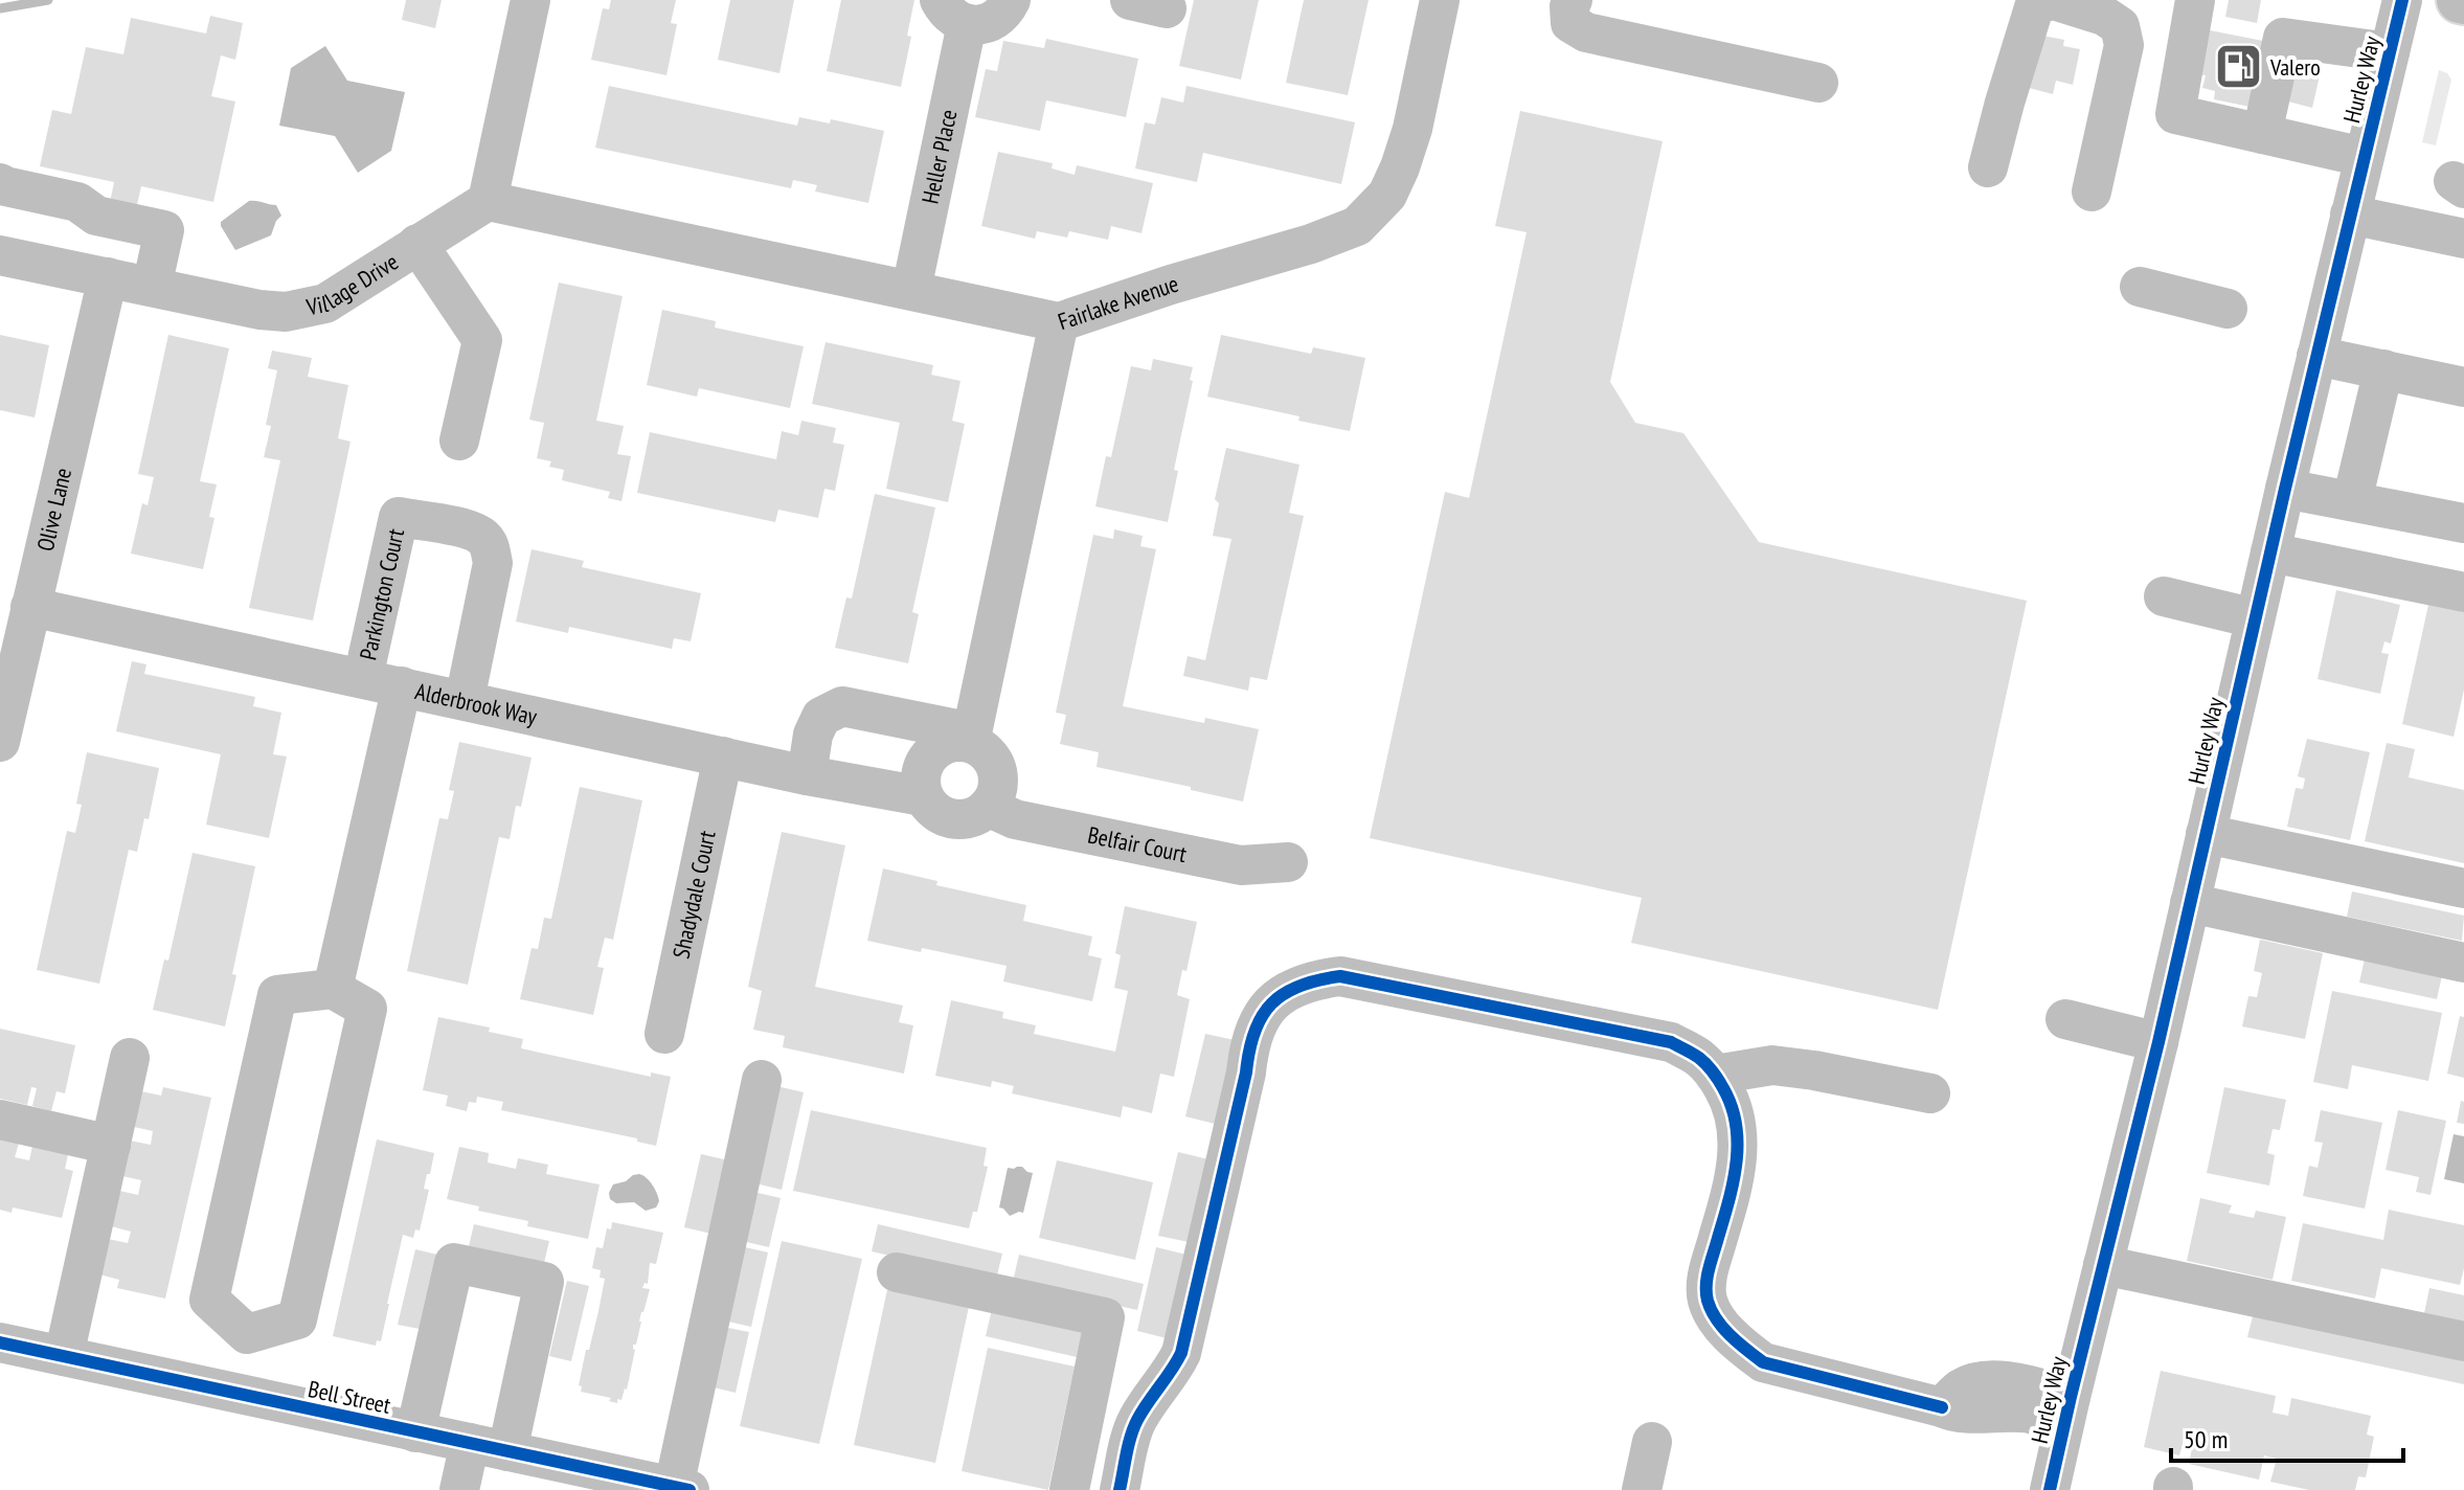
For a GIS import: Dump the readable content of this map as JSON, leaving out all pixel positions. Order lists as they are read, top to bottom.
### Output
{
  "streets": {
    "street": [
      "Hurley Way",
      "Heller Place",
      "Village Drive",
      "Fairlake Avenue",
      "Olive Lane",
      "Parkington Court",
      "Alderbrook Way",
      "Belfair Court",
      "Shadydale Court",
      "Bell Street"
    ]
  },
  "crossings": [
    ["Heller Place", "Fairlake Avenue"],
    ["Village Drive", "Fairlake Avenue"],
    ["Village Drive", "Olive Lane"],
    ["Olive Lane", "Alderbrook Way"],
    ["Parkington Court", "Alderbrook Way"],
    ["Alderbrook Way", "Belfair Court"],
    ["Alderbrook Way", "Shadydale Court"]
  ],
  "places": {
    "fuel station": ["Valero"]
  },
  "scale_bar": "50 m"
}
